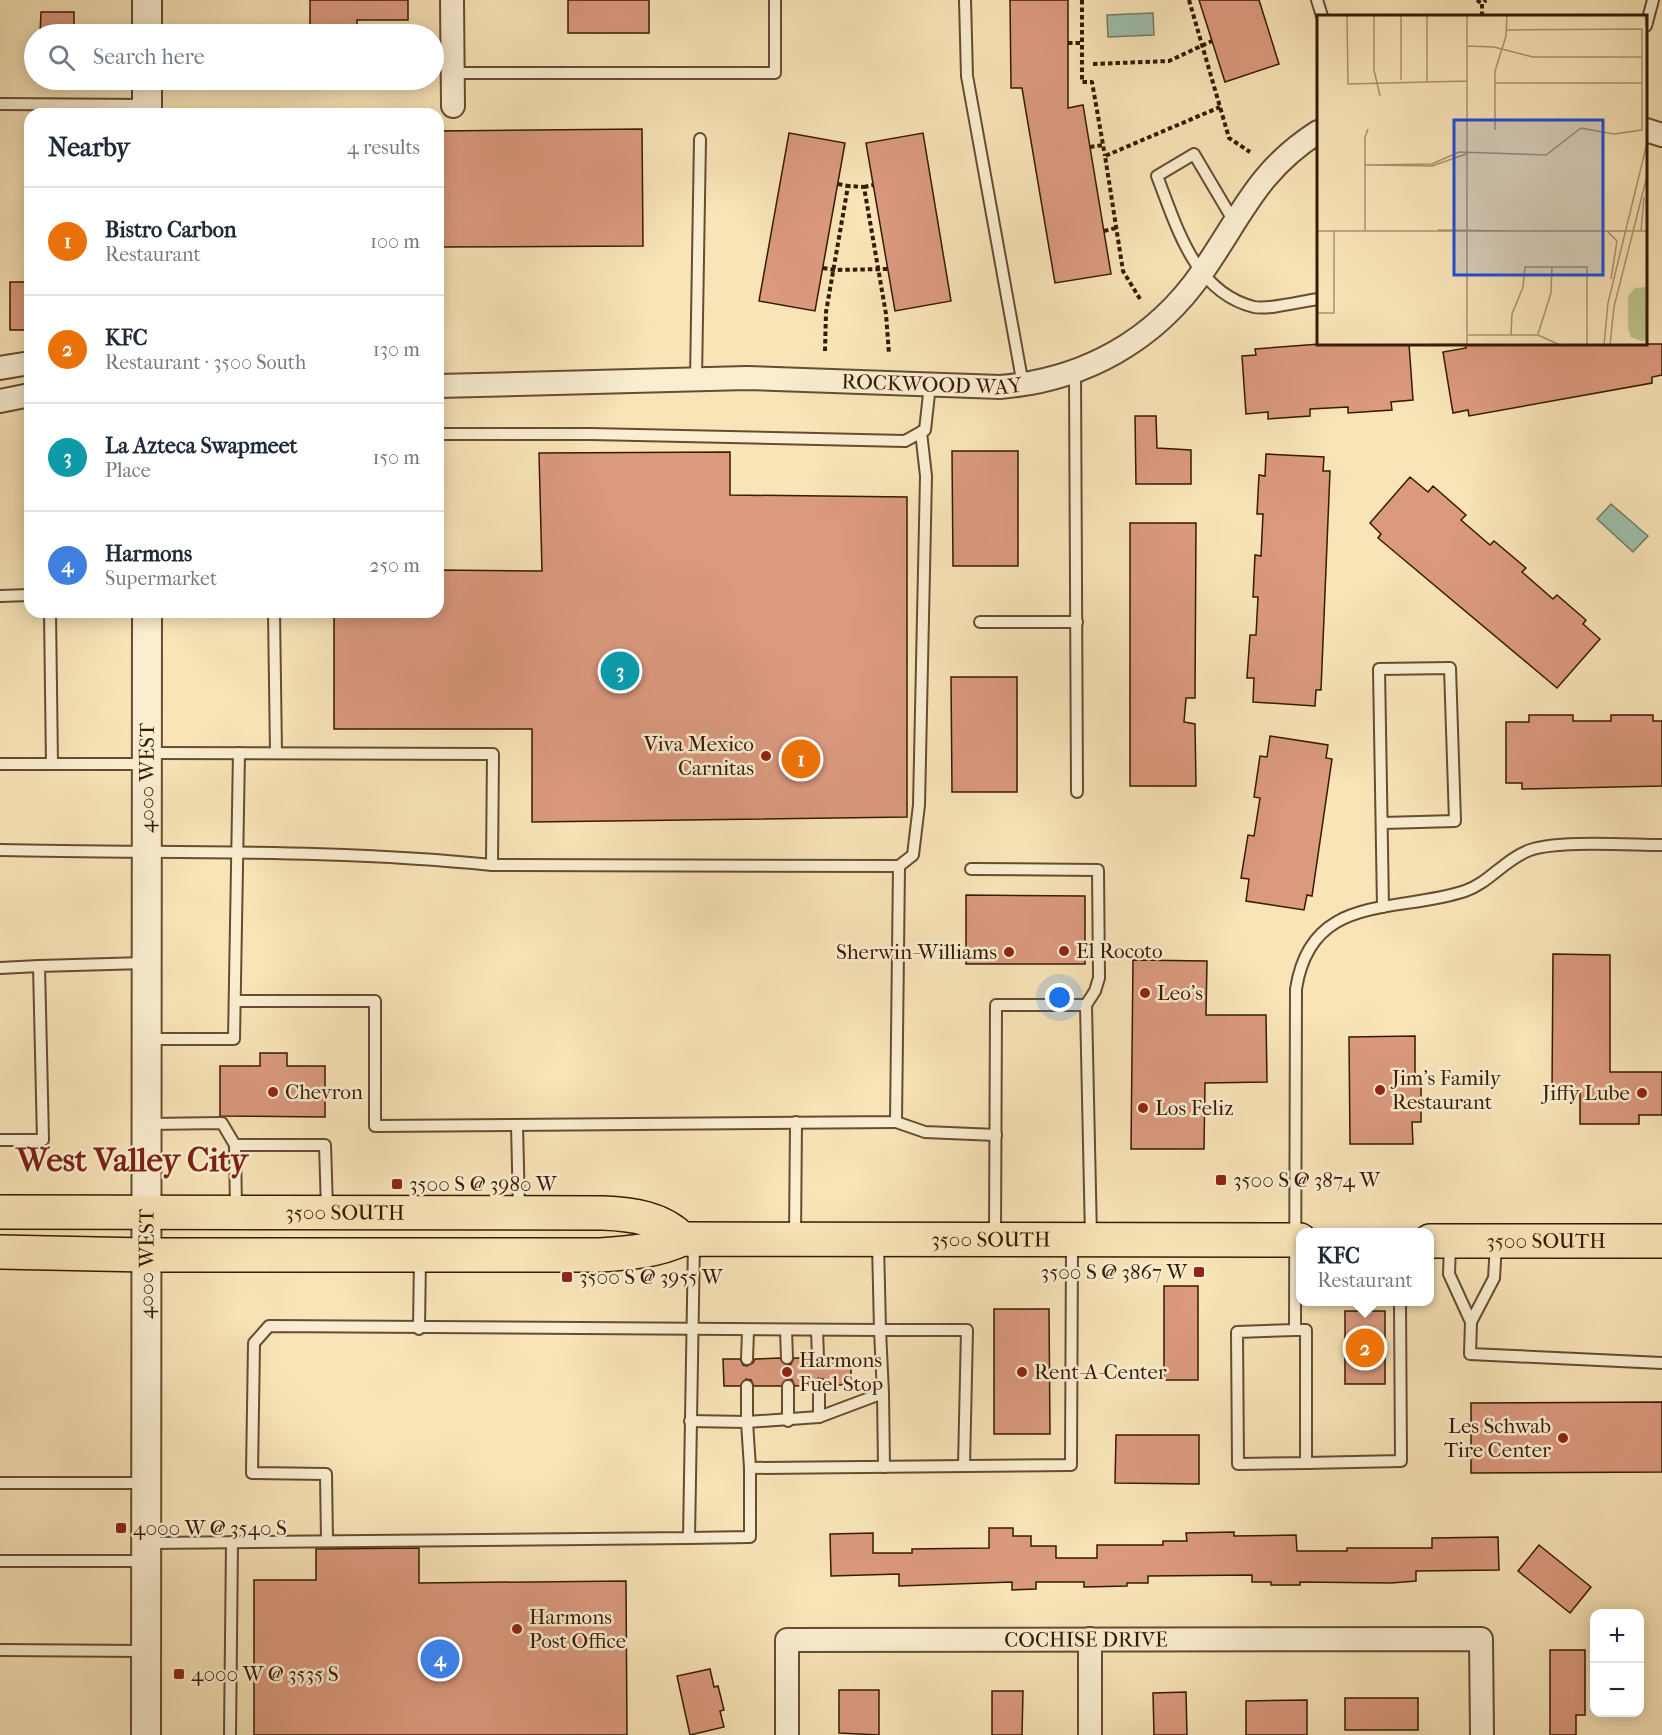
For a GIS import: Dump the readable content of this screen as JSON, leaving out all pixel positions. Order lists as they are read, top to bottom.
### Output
{
  "streets": {
    "main road": ["3500 SOUTH"],
    "street": ["ROCKWOOD WAY", "4000 WEST", "COCHISE DRIVE"]
  },
  "crossings": [
    ["4000 WEST", "3500 SOUTH"]
  ],
  "districts": ["West Valley City"],
  "places": {
    "other": [
      "Viva Mexico Carnitas",
      "El Rocoto",
      "Sherwin-Williams",
      "Leo's",
      "Jim's Family Restaurant",
      "Chevron",
      "Jiffy Lube",
      "Los Feliz",
      "Harmons Fuel Stop",
      "Rent-A-Center",
      "Les Schwab Tire Center",
      "Harmons Post Office"
    ],
    "transit": [
      "3500 S @ 3874 W",
      "3500 S @ 3980 W",
      "3500 S @ 3867 W",
      "3500 S @ 3955 W",
      "4000 W @ 3540 S",
      "4000 W @ 3535 S"
    ]
  },
  "page": {
    "search": "Search here",
    "heading": ["Nearby", "4 results"],
    "list": [
      {
        "mark": "1",
        "name": "Bistro Carbon",
        "note": "Restaurant",
        "value": "100 m"
      },
      {
        "mark": "2",
        "name": "KFC",
        "note": "Restaurant · 3500 South",
        "value": "130 m"
      },
      {
        "mark": "3",
        "name": "La Azteca Swapmeet",
        "note": "Place",
        "value": "150 m"
      },
      {
        "mark": "4",
        "name": "Harmons",
        "note": "Supermarket",
        "value": "250 m"
      }
    ],
    "pins": [
      "3",
      "1",
      "2",
      "4"
    ],
    "popup": ["KFC", "Restaurant"],
    "map_buttons": ["+", "−"]
  }
}
